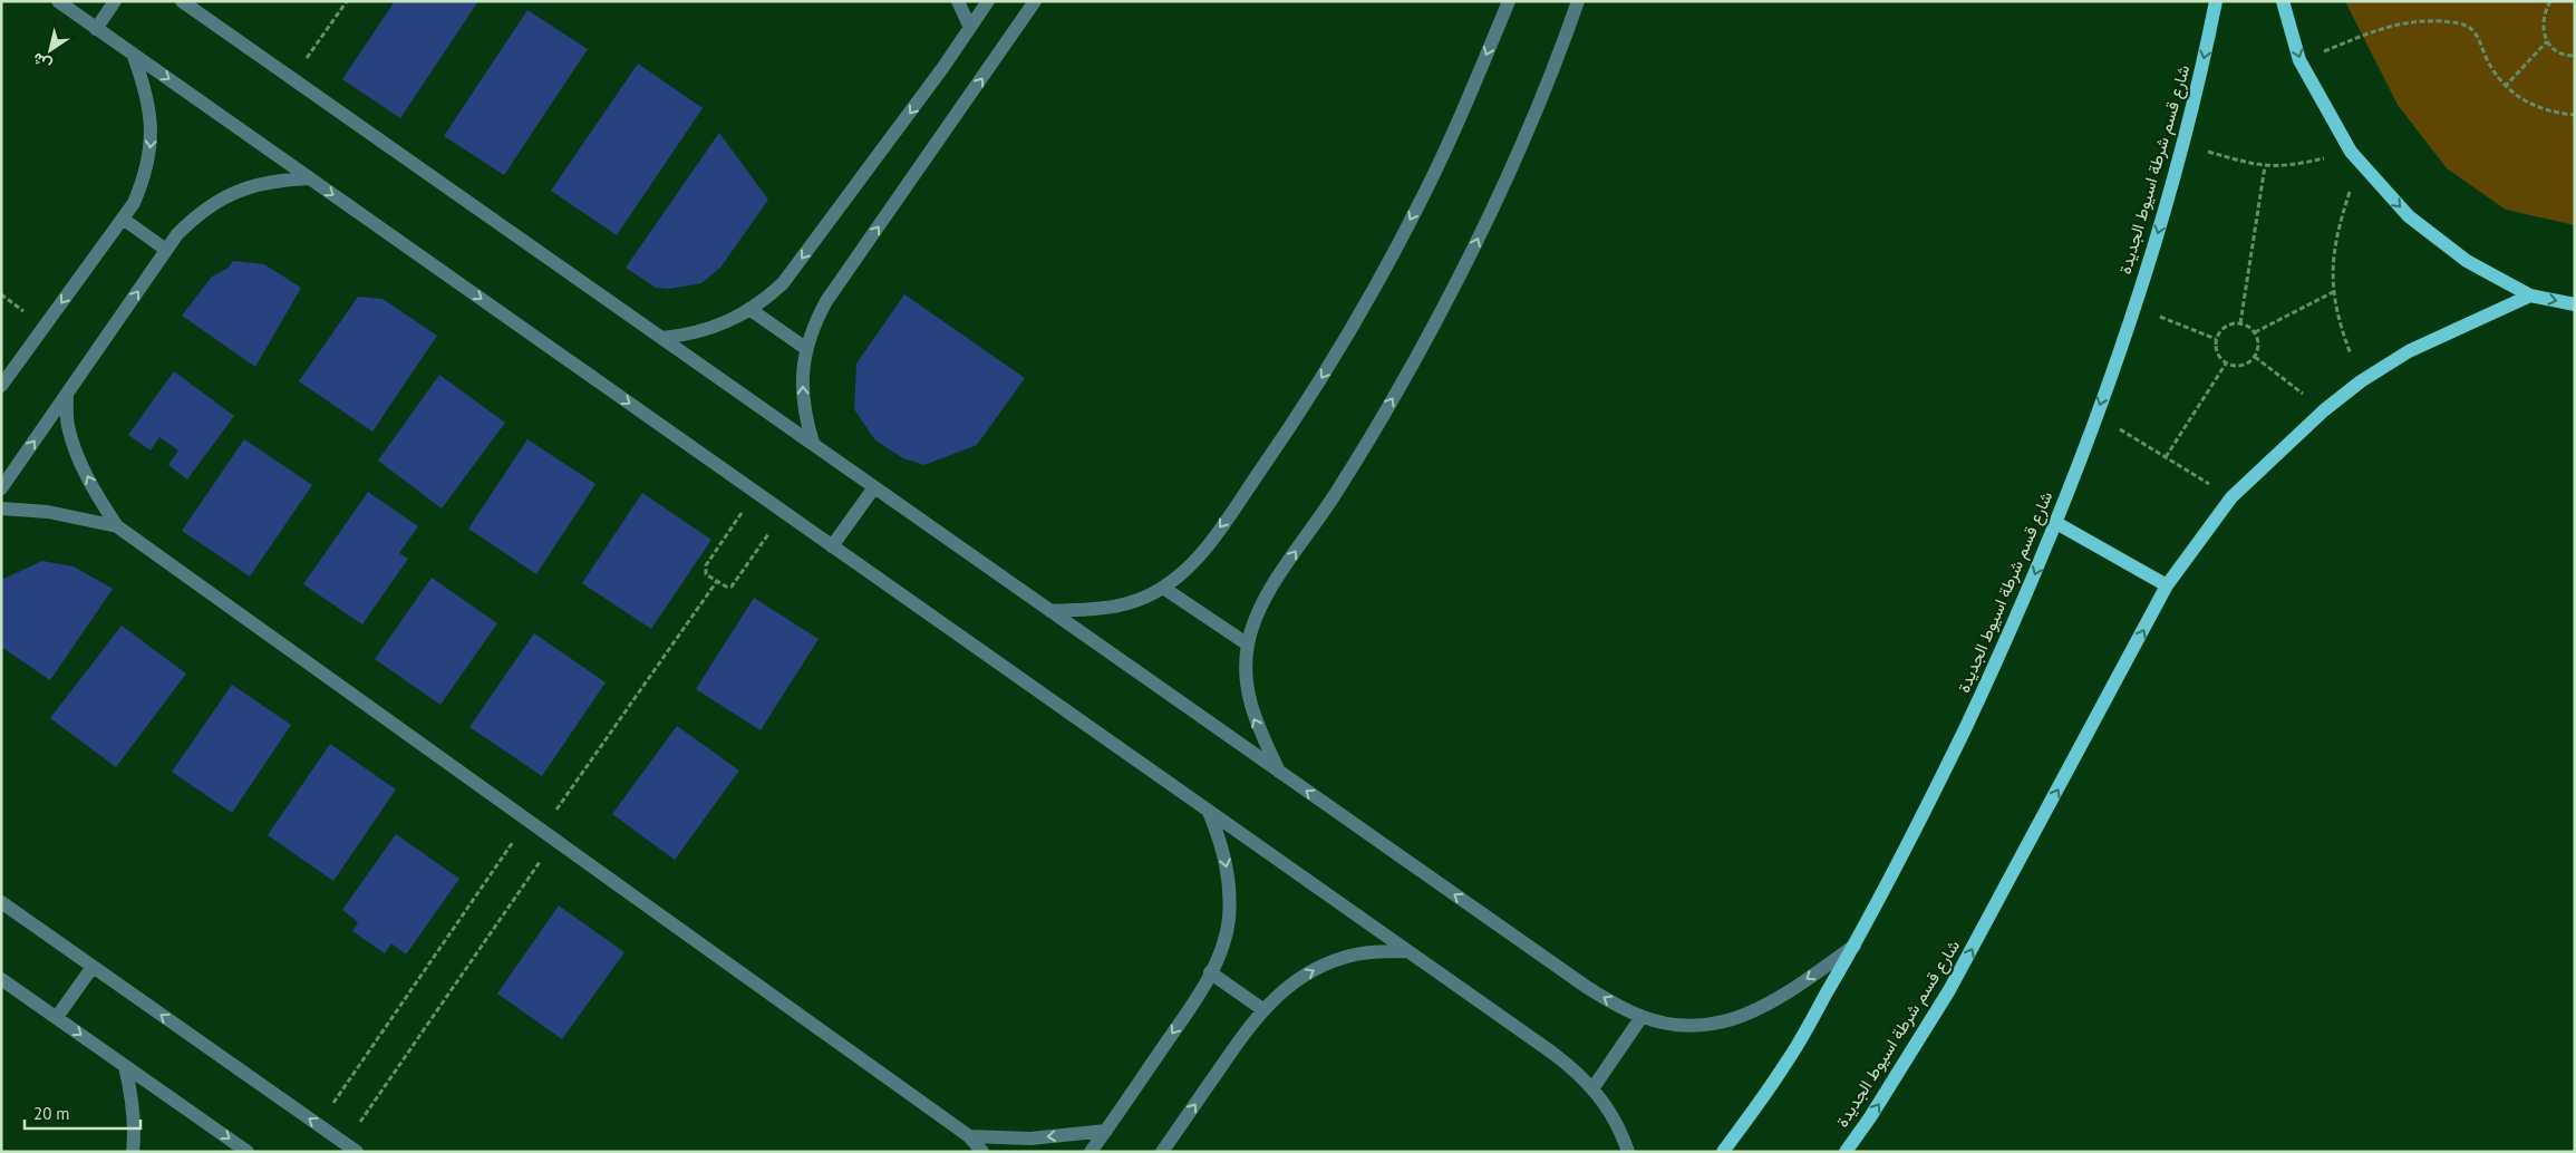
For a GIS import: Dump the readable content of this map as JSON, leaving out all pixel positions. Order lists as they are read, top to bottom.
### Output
{
  "streets": {
    "main road": ["شارع قسم شرطة اسيوط الجديدة"]
  },
  "scale_bar": "20 m",
  "north": "bottom left"
}
